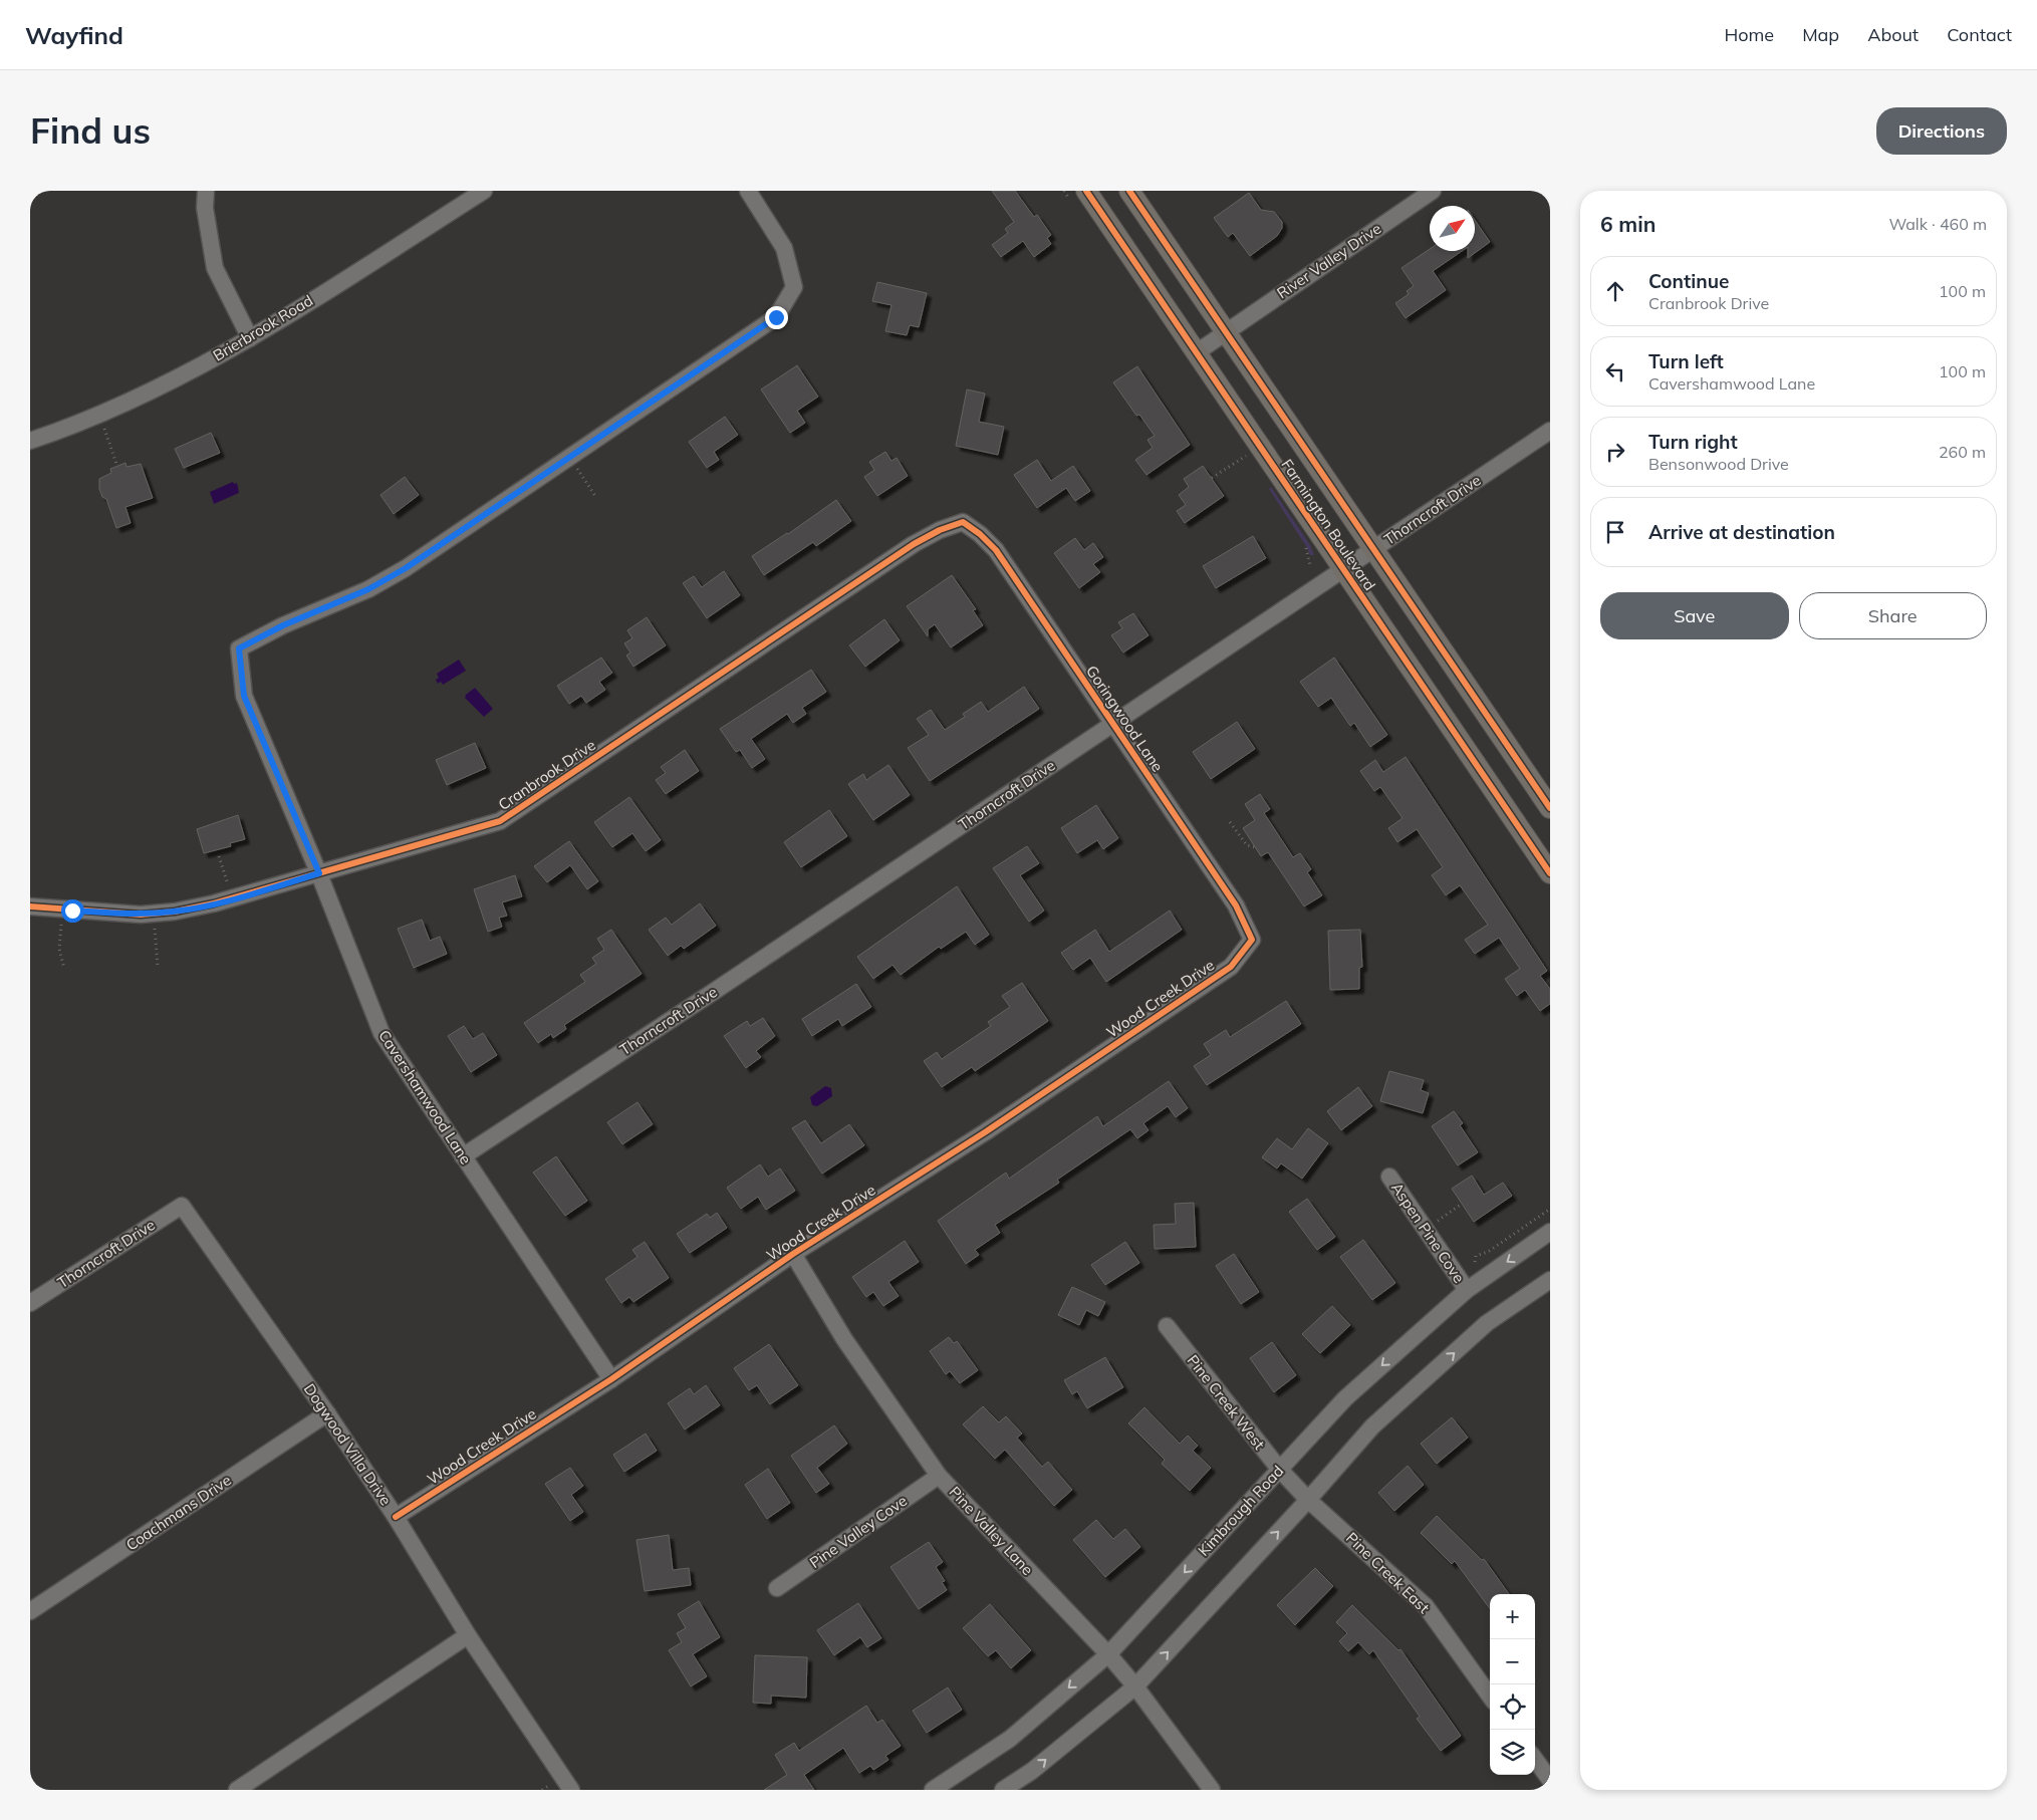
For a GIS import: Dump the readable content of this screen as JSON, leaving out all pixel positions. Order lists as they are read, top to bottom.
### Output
{
  "streets": {
    "main road": ["Farmington Boulevard"],
    "street": [
      "River Valley Drive",
      "Brierbrook Road",
      "Thorncroft Drive",
      "Goringwood Lane",
      "Cranbrook Drive",
      "Wood Creek Drive",
      "Cavershamwood Lane",
      "Aspen Pine Cove",
      "Pine Creek West",
      "Dogwood Villa Drive",
      "Kimbrough Road",
      "Coachmans Drive",
      "Pine Valley Lane",
      "Pine Valley Cove",
      "Pine Creek East"
    ]
  },
  "crossings": [
    ["River Valley Drive", "Farmington Boulevard"],
    ["Thorncroft Drive", "Farmington Boulevard"],
    ["Thorncroft Drive", "Goringwood Lane"],
    ["Thorncroft Drive", "Cavershamwood Lane"],
    ["Thorncroft Drive", "Dogwood Villa Drive"],
    ["Goringwood Lane", "Cranbrook Drive"],
    ["Goringwood Lane", "Wood Creek Drive"],
    ["Cranbrook Drive", "Cavershamwood Lane"],
    ["Wood Creek Drive", "Cavershamwood Lane"],
    ["Wood Creek Drive", "Dogwood Villa Drive"],
    ["Wood Creek Drive", "Pine Valley Lane"],
    ["Aspen Pine Cove", "Kimbrough Road"],
    ["Pine Creek West", "Kimbrough Road"],
    ["Pine Creek West", "Pine Creek East"],
    ["Dogwood Villa Drive", "Coachmans Drive"],
    ["Kimbrough Road", "Pine Valley Lane"],
    ["Pine Valley Lane", "Pine Valley Cove"]
  ],
  "north": "top right",
  "page": {
    "header": "Wayfind",
    "nav": [
      "Home",
      "Map",
      "About",
      "Contact"
    ],
    "buttons": [
      "Directions",
      ["Save", "Share"]
    ],
    "title": "Find us",
    "heading": ["6 min", "Walk · 460 m"],
    "list": [
      ["Continue", "Cranbrook Drive", "100 m"],
      ["Turn left", "Cavershamwood Lane", "100 m"],
      ["Turn right", "Bensonwood Drive", "260 m"],
      "Arrive at destination"
    ],
    "map_buttons": ["+", "−"]
  }
}
